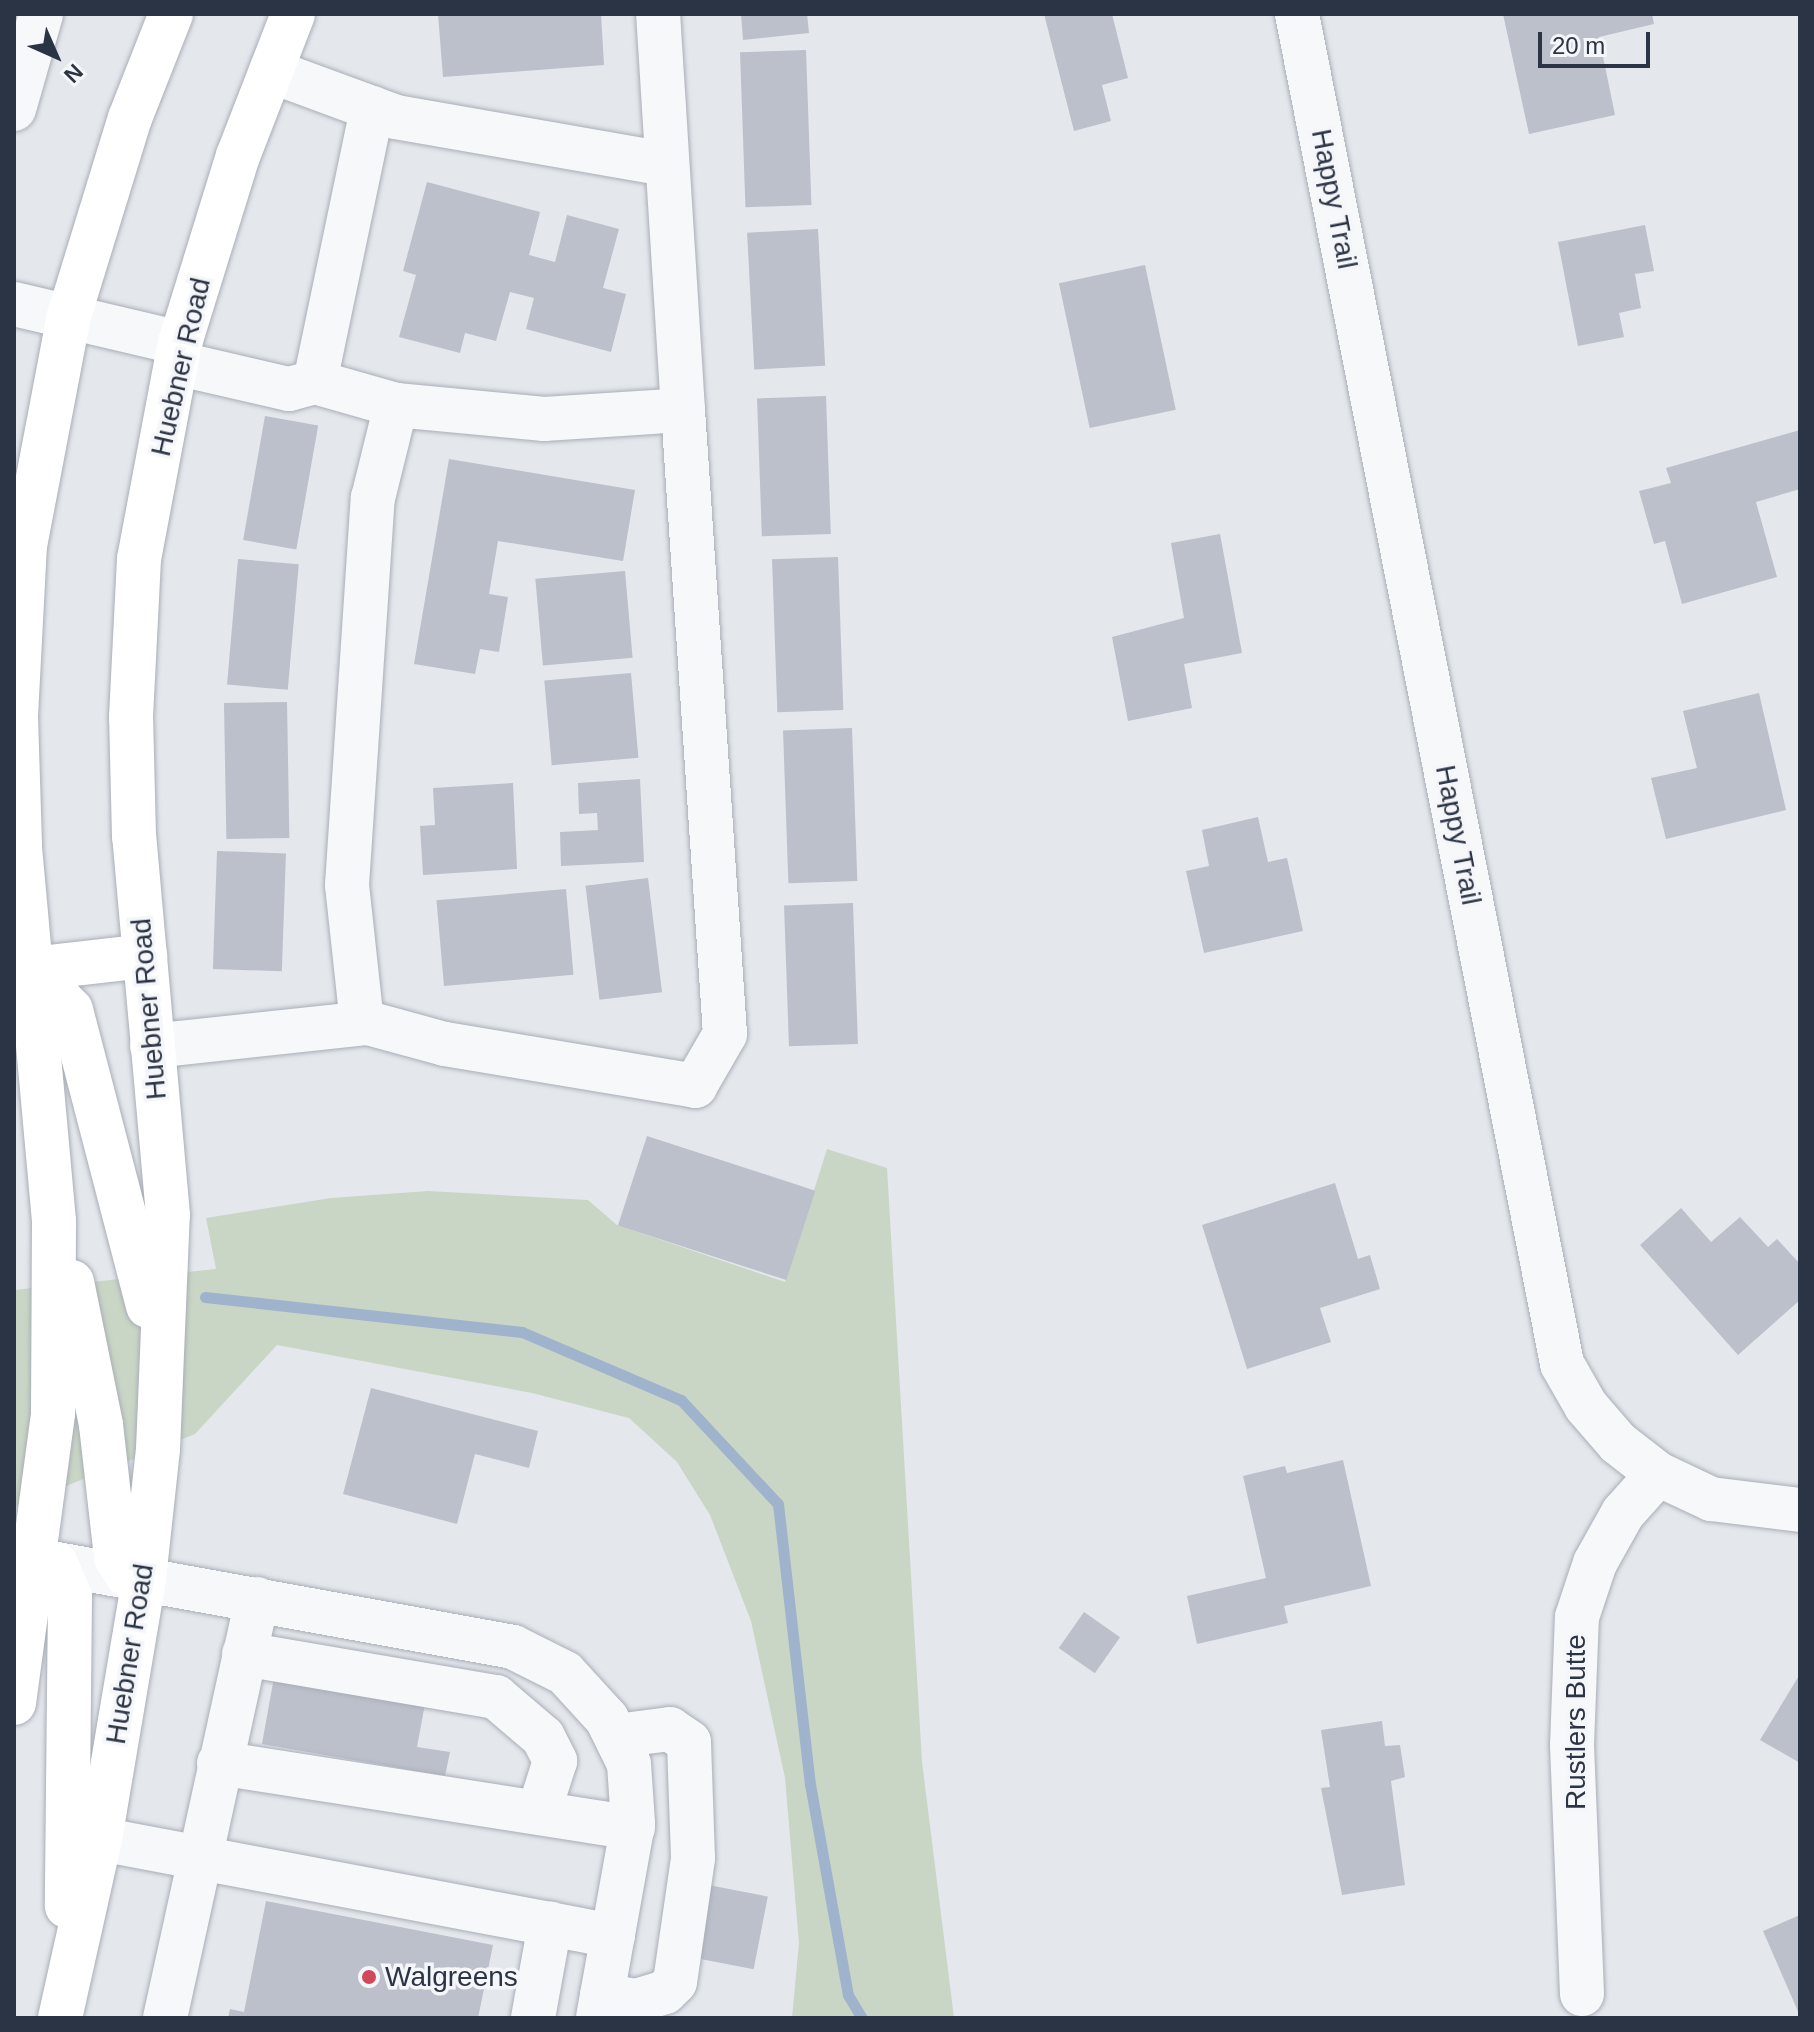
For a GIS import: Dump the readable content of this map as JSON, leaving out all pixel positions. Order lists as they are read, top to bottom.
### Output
{
  "streets": {
    "main road": ["Huebner Road"],
    "street": ["Happy Trail", "Rustlers Butte"]
  },
  "crossings": [
    ["Happy Trail", "Rustlers Butte"]
  ],
  "places": ["Walgreens"],
  "scale_bar": "20 m",
  "north": "bottom right"
}
